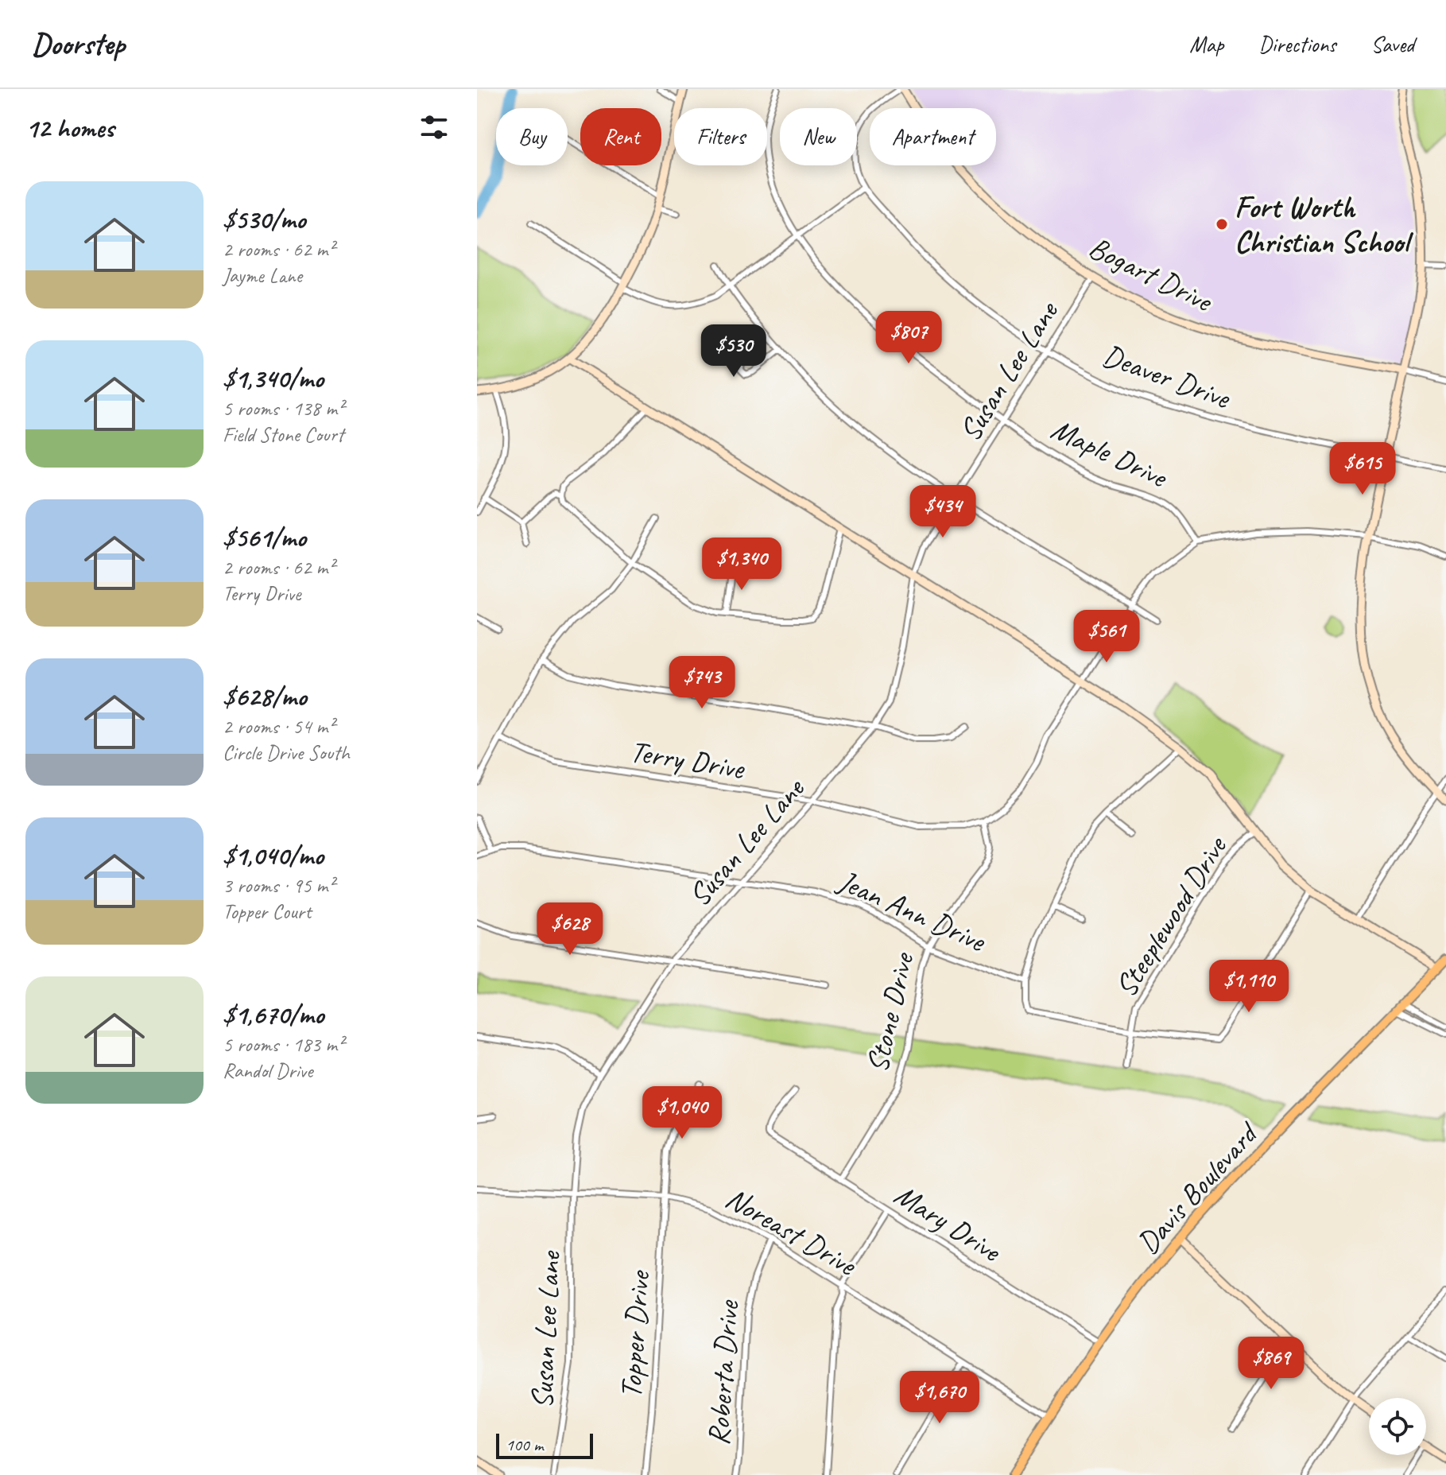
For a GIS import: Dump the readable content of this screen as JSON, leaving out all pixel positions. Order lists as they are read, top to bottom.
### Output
{
  "streets": {
    "main road": ["Davis Boulevard"],
    "street": [
      "Bogart Drive",
      "Susan Lee Lane",
      "Deaver Drive",
      "Maple Drive",
      "Terry Drive",
      "Jean Ann Drive",
      "Steeplewood Drive",
      "Stone Drive",
      "Mary Drive",
      "Noreast Drive",
      "Topper Drive",
      "Roberta Drive"
    ]
  },
  "crossings": [
    ["Bogart Drive", "Susan Lee Lane"],
    ["Bogart Drive", "Deaver Drive"],
    ["Susan Lee Lane", "Deaver Drive"],
    ["Susan Lee Lane", "Maple Drive"],
    ["Susan Lee Lane", "Terry Drive"],
    ["Susan Lee Lane", "Jean Ann Drive"],
    ["Susan Lee Lane", "Noreast Drive"],
    ["Maple Drive", "Terry Drive"],
    ["Terry Drive", "Stone Drive"],
    ["Jean Ann Drive", "Stone Drive"],
    ["Stone Drive", "Mary Drive"],
    ["Davis Boulevard", "Mary Drive"],
    ["Davis Boulevard", "Noreast Drive"],
    ["Noreast Drive", "Topper Drive"],
    ["Noreast Drive", "Roberta Drive"]
  ],
  "places": ["Fort Worth Christian School"],
  "scale_bar": "100 m",
  "page": {
    "header": "Doorstep",
    "nav": ["Map", "Directions", "Saved"],
    "heading": "12 homes",
    "chip": [
      "Buy",
      "Rent",
      "Filters",
      "New",
      "Apartment"
    ],
    "list": [
      {
        "name": "$530/mo",
        "note": "2 rooms · 62 m² · Jayme Lane"
      },
      {
        "name": "$1,340/mo",
        "note": "5 rooms · 138 m² · Field Stone Court"
      },
      {
        "name": "$561/mo",
        "note": "2 rooms · 62 m² · Terry Drive"
      },
      {
        "name": "$628/mo",
        "note": "2 rooms · 54 m² · Circle Drive South"
      },
      {
        "name": "$1,040/mo",
        "note": "3 rooms · 95 m² · Topper Court"
      },
      {
        "name": "$1,670/mo",
        "note": "5 rooms · 183 m² · Randol Drive"
      }
    ],
    "price": [
      "$807",
      "$530",
      "$615",
      "$434",
      "$1,340",
      "$561",
      "$743",
      "$628",
      "$1,110",
      "$1,040",
      "$869",
      "$1,670"
    ],
    "scale": "100 m"
  }
}
